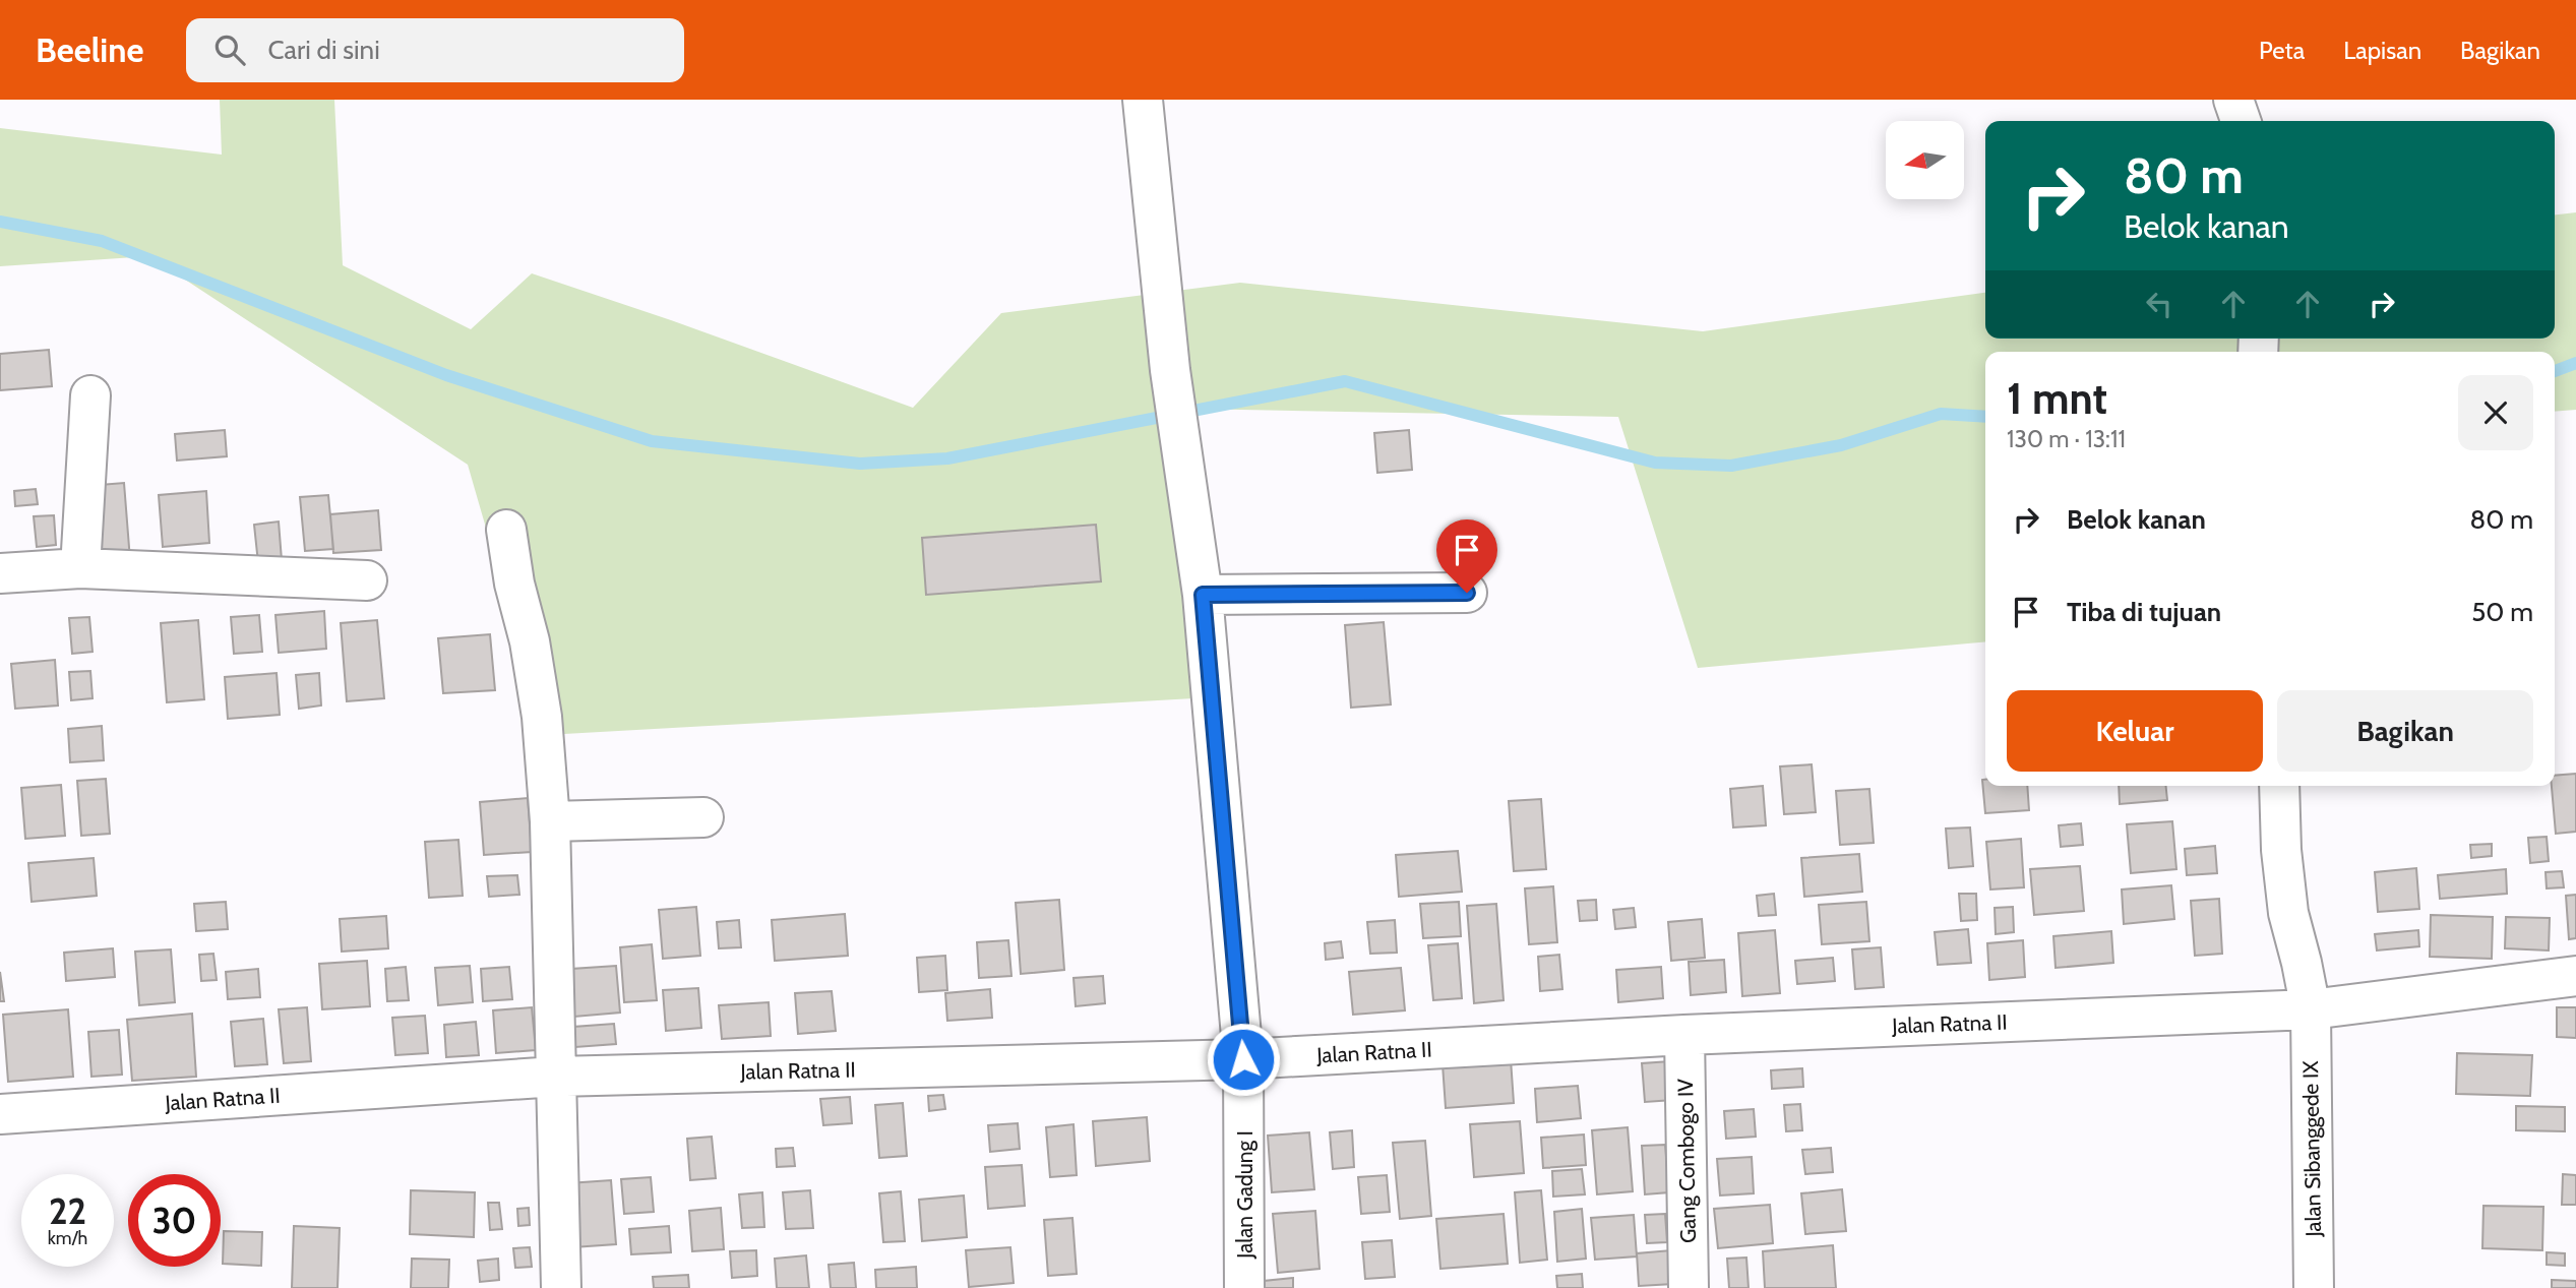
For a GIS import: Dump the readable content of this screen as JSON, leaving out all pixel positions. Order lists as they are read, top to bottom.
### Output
{
  "streets": {
    "street": [
      "Jalan Ratna II",
      "Jalan Sibanggede IX",
      "Gang Combogo IV",
      "Jalan Gadung I"
    ]
  },
  "crossings": [
    ["Jalan Ratna II", "Jalan Sibanggede IX"],
    ["Jalan Ratna II", "Gang Combogo IV"],
    ["Jalan Ratna II", "Jalan Gadung I"]
  ],
  "north": "left",
  "page": {
    "header": "Beeline",
    "search": "Cari di sini",
    "nav": ["Peta", "Lapisan", "Bagikan"],
    "turn": ["80 m", "Belok kanan"],
    "heading": ["1 mnt", "130 m · 13:11"],
    "list": [
      {
        "name": "Belok kanan",
        "value": "80 m"
      },
      {
        "name": "Tiba di tujuan",
        "value": "50 m"
      }
    ],
    "buttons": ["Keluar", "Bagikan"],
    "speed": "22 km/h",
    "limit": "30"
  }
}
